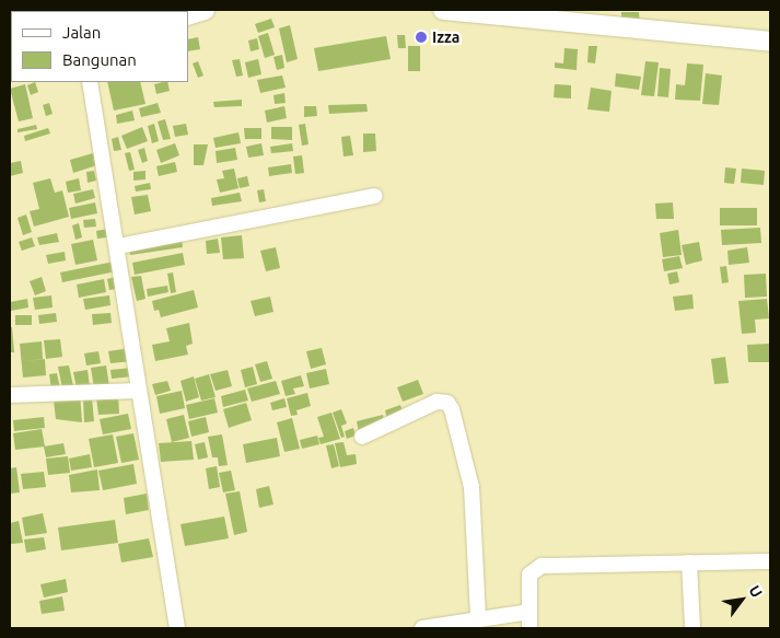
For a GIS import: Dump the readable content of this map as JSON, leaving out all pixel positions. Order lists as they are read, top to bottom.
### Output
{
  "places": ["Izza"],
  "legend": ["Jalan", "Bangunan"],
  "north": "top right"
}
